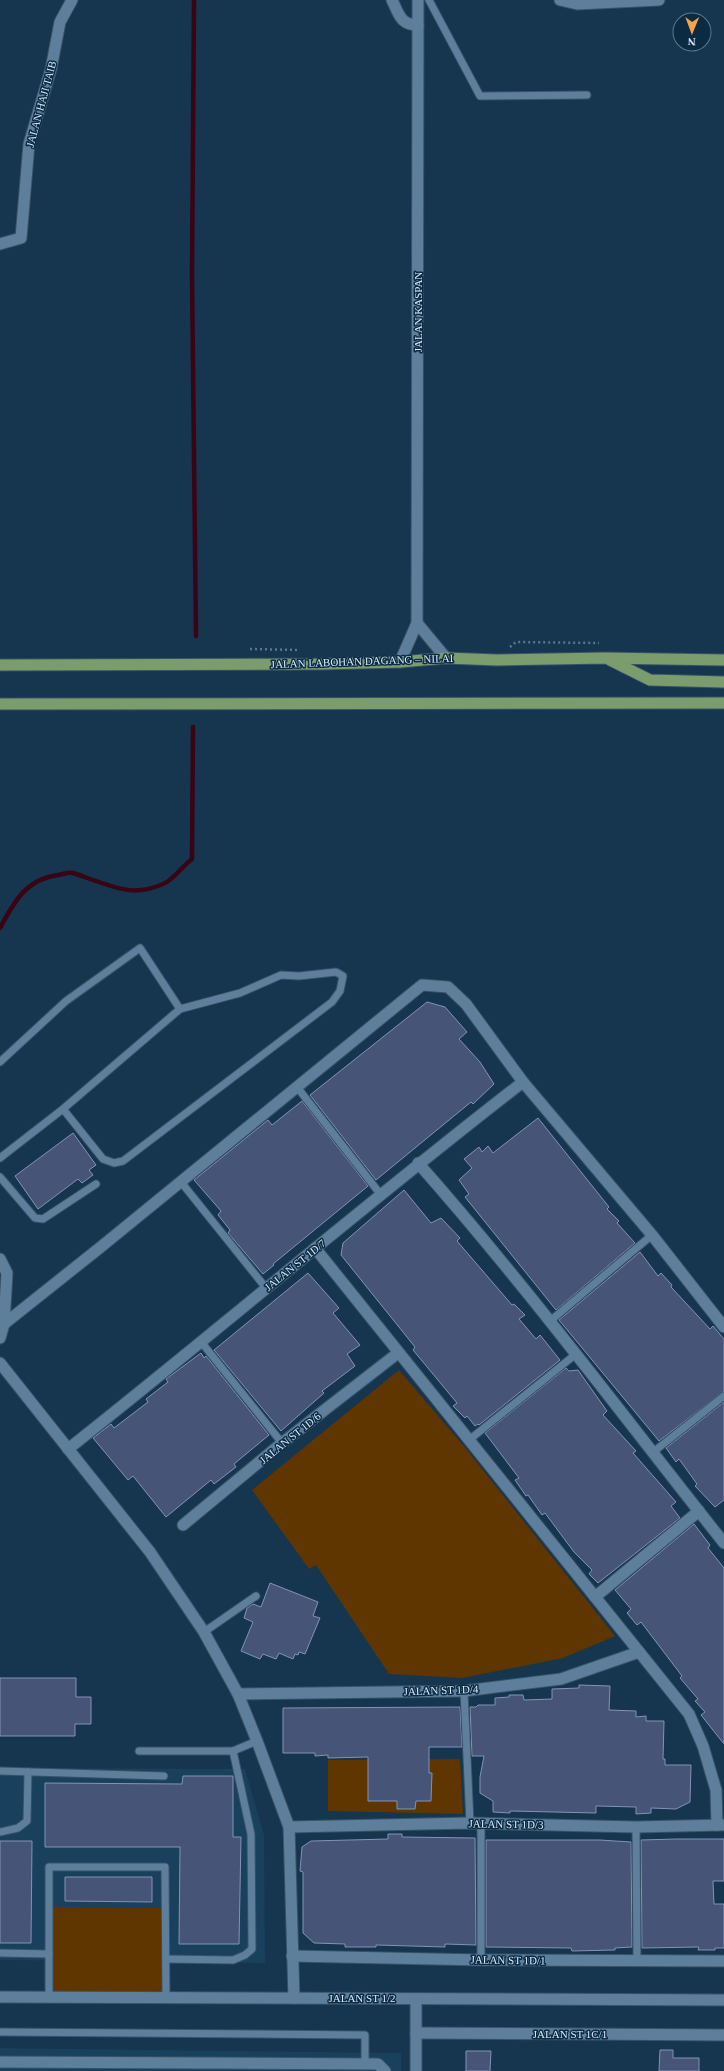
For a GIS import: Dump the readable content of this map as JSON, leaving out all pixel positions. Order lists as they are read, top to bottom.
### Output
{
  "streets": {
    "main road": ["JALAN LABOHAN DAGANG ‒ NILAI"],
    "street": [
      "JALAN HAJI TAIB",
      "JALAN KASPAN",
      "JALAN ST 1D/7",
      "JALAN ST 1D/6",
      "JALAN ST 1D/4",
      "JALAN ST 1D/3",
      "JALAN ST 1D/1",
      "JALAN ST 1/2",
      "JALAN ST 1C/1"
    ]
  },
  "north": "bottom"
}
